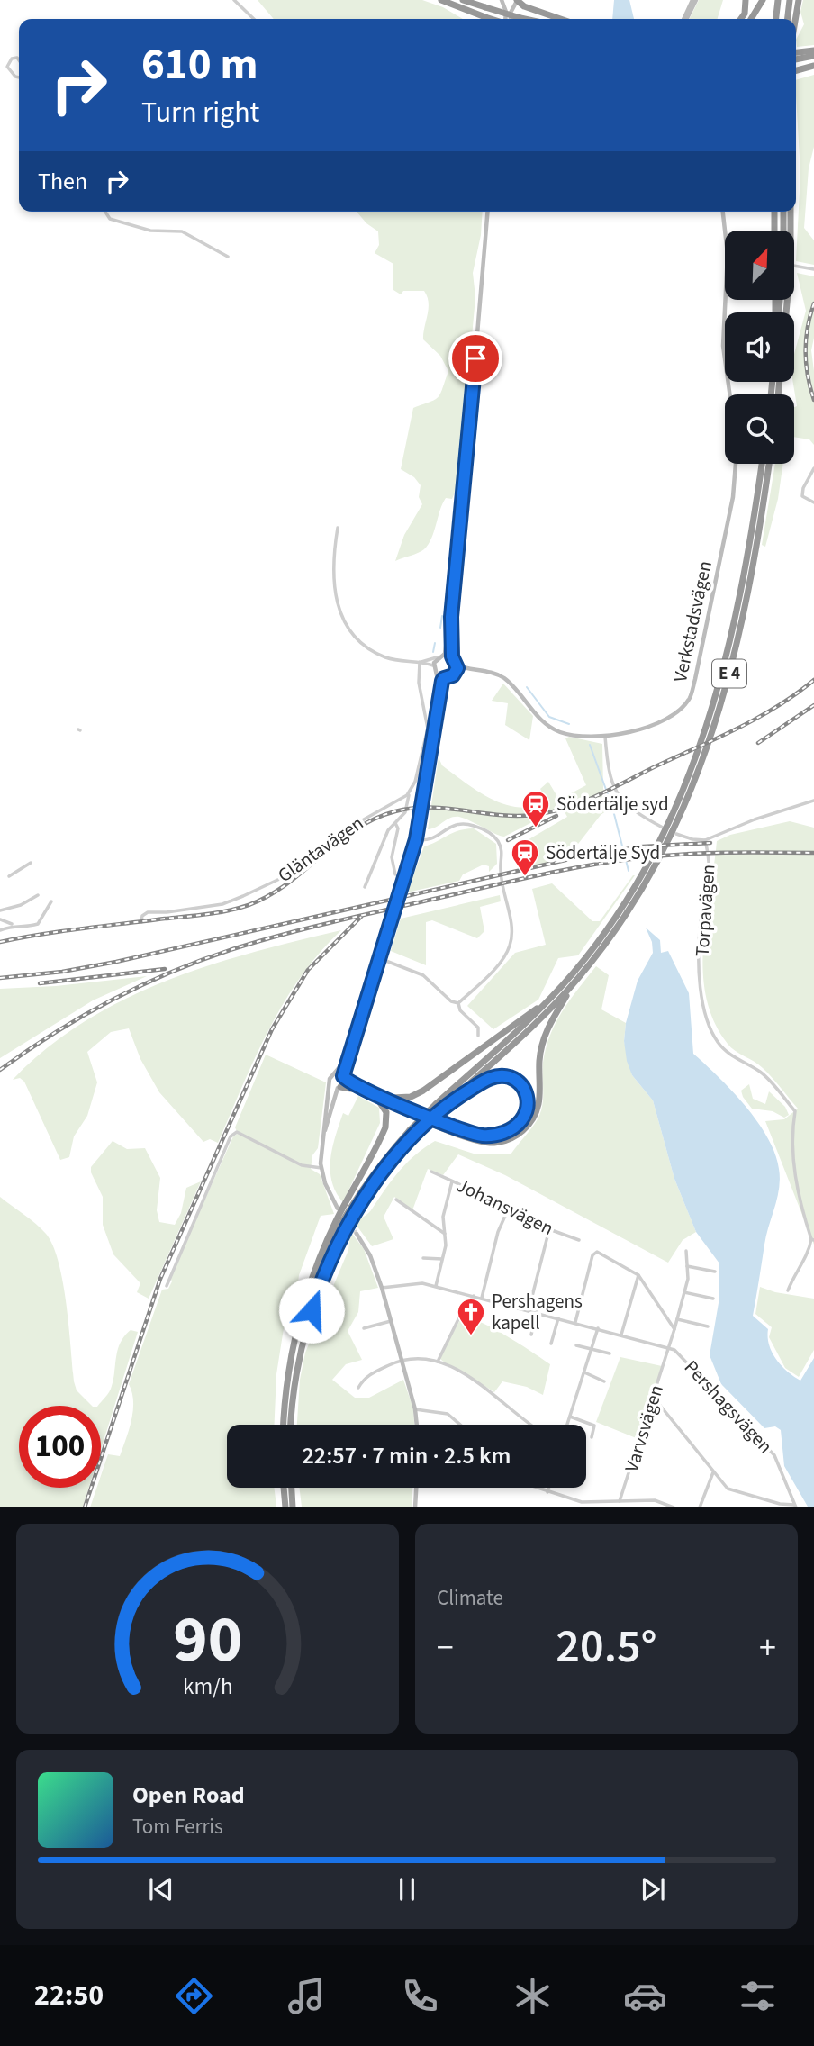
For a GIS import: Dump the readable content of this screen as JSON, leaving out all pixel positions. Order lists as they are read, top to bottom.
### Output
{
  "streets": {
    "highway": ["E 4"],
    "main road": ["Verkstadsvägen"],
    "street": [
      "Gläntavägen",
      "Torpavägen",
      "Johansvägen",
      "Pershagsvägen",
      "Varvsvägen"
    ]
  },
  "crossings": [
    ["Pershagsvägen", "Varvsvägen"]
  ],
  "places": {
    "station": ["Södertälje syd", "Södertälje Syd"],
    "church": ["Pershagens kapell"]
  },
  "north": "top right",
  "page": {
    "turn": ["610 m", "Turn right"],
    "then": "Then",
    "limit": "100",
    "trip": "22:57 · 7 min · 2.5 km",
    "tile": "Climate",
    "heat": ["−", "20.5°", "+"],
    "song": ["Open Road", "Tom Ferris"],
    "tabs": "22:50",
    "gauge": ["90", "km/h"]
  }
}
